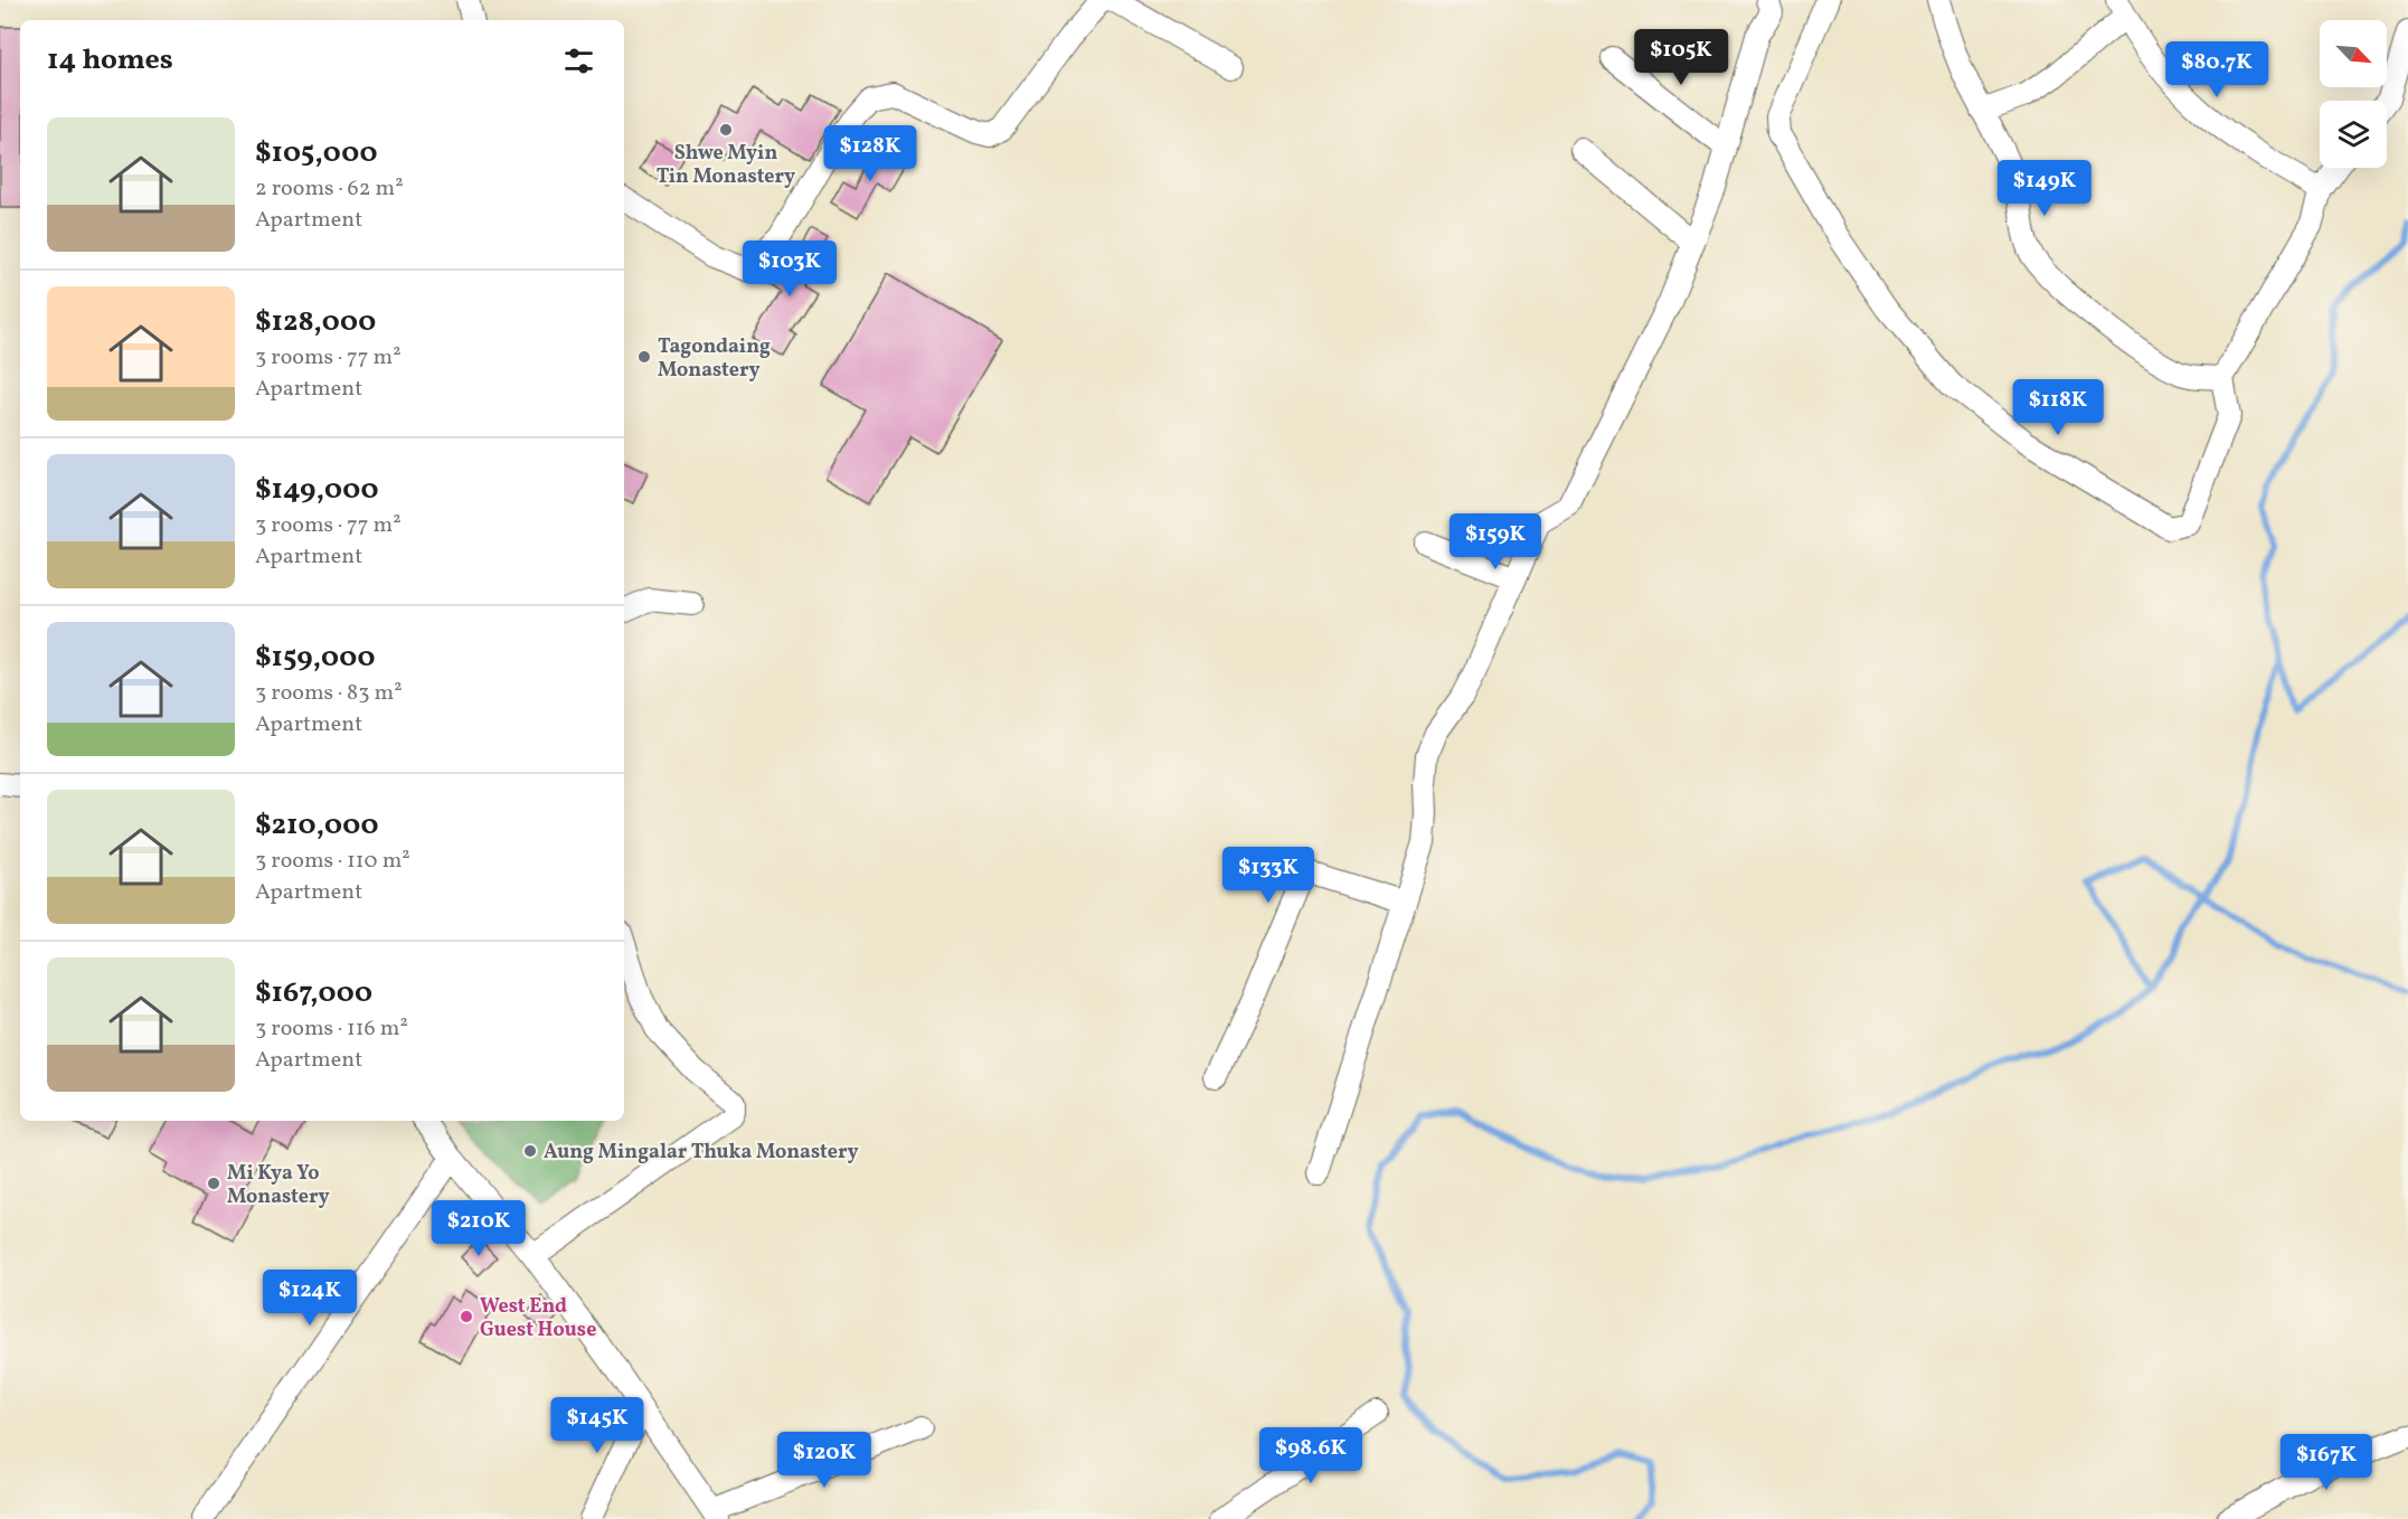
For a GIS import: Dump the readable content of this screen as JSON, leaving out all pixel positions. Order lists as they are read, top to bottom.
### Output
{
  "places": [
    "Shwe Myin Tin Monastery",
    "Tagondaing Monastery",
    "Aung Mingalar Thuka Monastery",
    "Mi Kya Yo Monastery",
    "West End Guest House"
  ],
  "north": "bottom right",
  "page": {
    "heading": "14 homes",
    "price": [
      "$105K",
      "$80.7K",
      "$128K",
      "$149K",
      "$103K",
      "$118K",
      "$159K",
      "$133K",
      "$210K",
      "$124K",
      "$145K",
      "$98.6K",
      "$120K",
      "$167K"
    ],
    "list": [
      {
        "name": "$105,000",
        "note": "2 rooms · 62 m² · Apartment"
      },
      {
        "name": "$128,000",
        "note": "3 rooms · 77 m² · Apartment"
      },
      {
        "name": "$149,000",
        "note": "3 rooms · 77 m² · Apartment"
      },
      {
        "name": "$159,000",
        "note": "3 rooms · 83 m² · Apartment"
      },
      {
        "name": "$210,000",
        "note": "3 rooms · 110 m² · Apartment"
      },
      {
        "name": "$167,000",
        "note": "3 rooms · 116 m² · Apartment"
      }
    ]
  }
}
